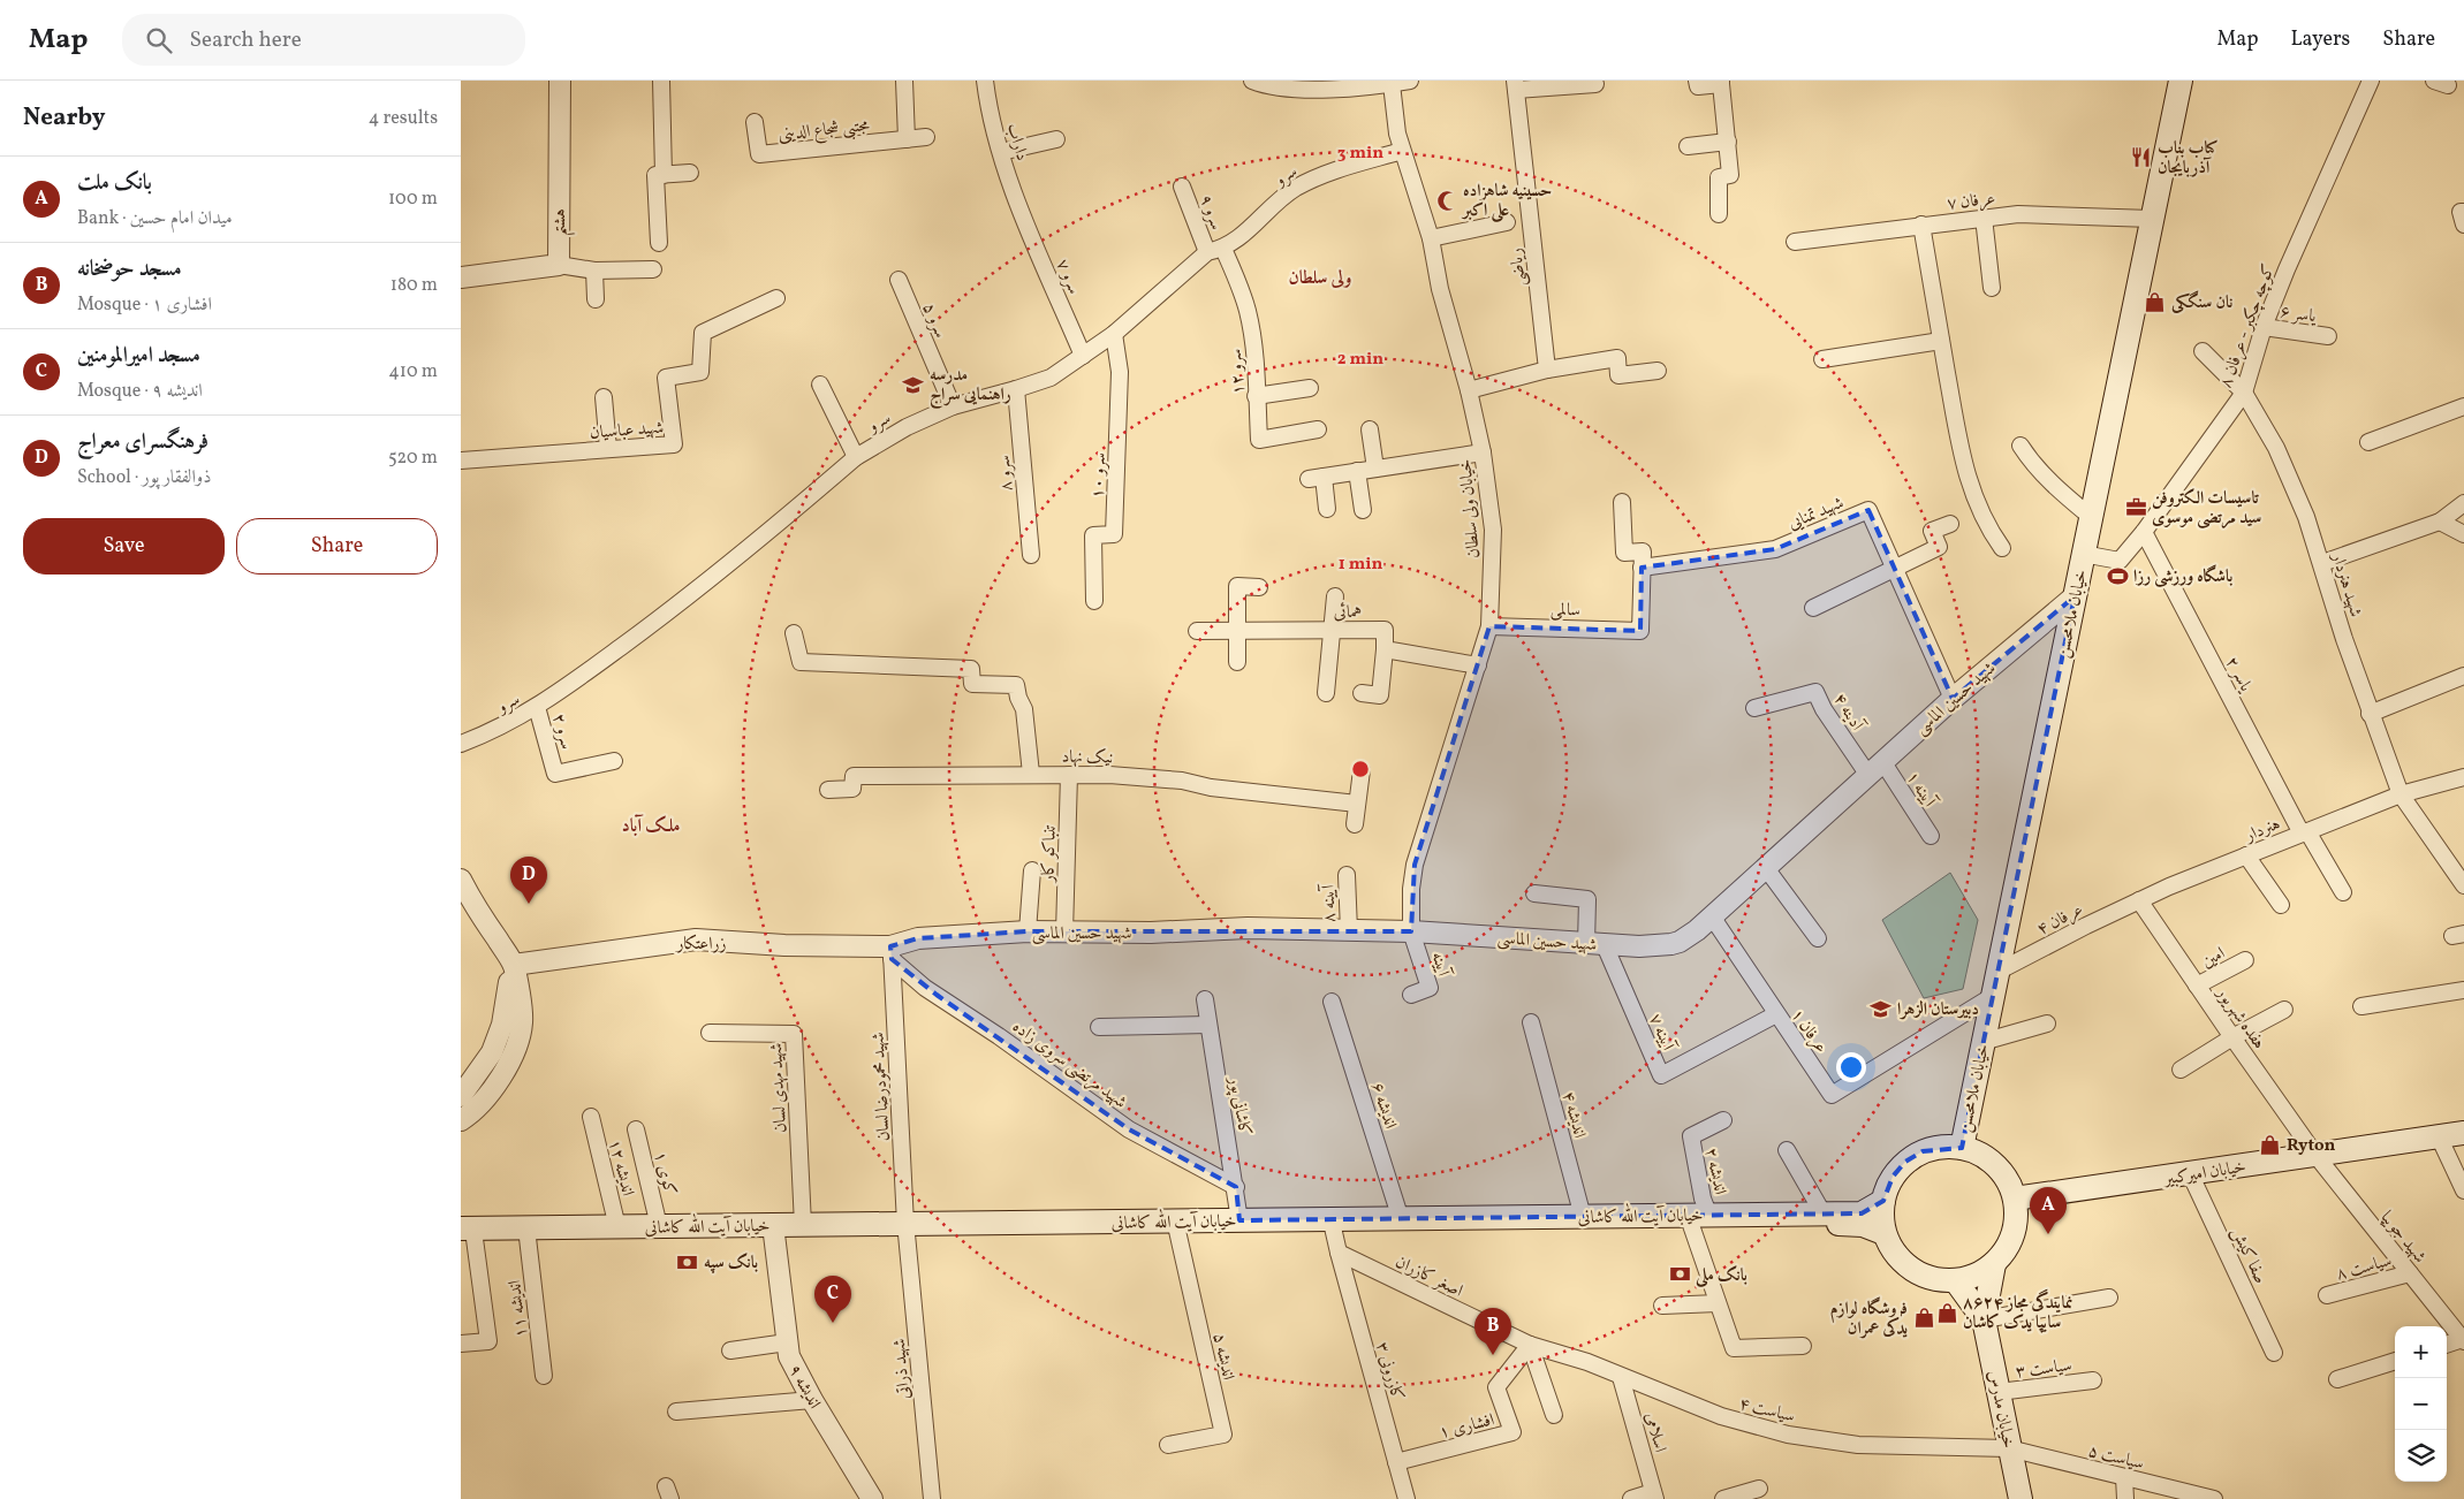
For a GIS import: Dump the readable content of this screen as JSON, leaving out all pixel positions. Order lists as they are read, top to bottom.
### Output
{
  "streets": {
    "main road": [
      "خیابان ملامحسن",
      "خیابان امیرکبیر",
      "خیابان آیت الله کاشانی",
      "خیابان مدرس"
    ],
    "street": [
      "مجتبی شجاع الدینی",
      "داراب",
      "سرو",
      "عرفان ۷",
      "سرو ۹",
      "هشتم",
      "ریاضی",
      "سرو ۷",
      "یاسر ۶",
      "سرو ۵",
      "کوچه چکبر - عرفان ۸",
      "سرو ۱۲",
      "شهید عباسیان",
      "سرو ۸",
      "سرو ۱۰",
      "خیابان ولی سلطان",
      "شهید تمنایی",
      "شهید هنردار",
      "سالمی",
      "همائی",
      "یاسر ۲",
      "شهید حسین الماسی",
      "آدینه ۴",
      "سرو ۲",
      "نیک نهاد",
      "آیینه ۱",
      "هنردار",
      "تنباکو کار",
      "آیینه ۸",
      "عرفان ۴",
      "زراعتکار",
      "امین",
      "آیینه",
      "هفده شهریور",
      "عرفان ۱",
      "آیینه ۷",
      "شهید مرتضی سروی زاده",
      "شهید محمودرضا لسان",
      "شهید مهدی لسان",
      "اندیشه ۶",
      "کاشانی پور",
      "اندیشه ۴",
      "اندیشه ۱۲",
      "اندیشه ۲",
      "کوی ۱",
      "شهید جویپا",
      "صفا کیش",
      "سیاست ۸",
      "اصغر کازران",
      "اندیشه ۱۱",
      "اندیشه ۵",
      "سیاست ۳",
      "شهید ذراتی",
      "کازرونی ۳",
      "اندیشه ۹",
      "سیاست ۴",
      "افشاری ۱",
      "اسلامی",
      "سیاست ۵"
    ]
  },
  "crossings": [
    ["داراب", "سرو ۷"],
    ["سرو", "سرو ۹"],
    ["سرو", "سرو ۷"],
    ["سرو", "سرو ۵"],
    ["سرو", "سرو ۱۲"],
    ["سرو", "سرو ۸"],
    ["سرو", "سرو ۱۰"],
    ["سرو", "خیابان ولی سلطان"],
    ["سرو", "سرو ۲"],
    ["عرفان ۷", "خیابان ملامحسن"],
    ["سرو ۹", "سرو ۱۲"],
    ["یاسر ۶", "کوچه چکبر - عرفان ۸"],
    ["کوچه چکبر - عرفان ۸", "شهید هنردار"],
    ["کوچه چکبر - عرفان ۸", "خیابان ملامحسن"],
    ["کوچه چکبر - عرفان ۸", "یاسر ۲"],
    ["خیابان ولی سلطان", "سالمی"],
    ["خیابان ولی سلطان", "شهید حسین الماسی"],
    ["خیابان ولی سلطان", "آیینه"],
    ["شهید تمنایی", "سالمی"],
    ["شهید تمنایی", "شهید حسین الماسی"],
    ["شهید هنردار", "هنردار"],
    ["خیابان ملامحسن", "شهید حسین الماسی"],
    ["خیابان ملامحسن", "عرفان ۴"],
    ["خیابان ملامحسن", "عرفان ۱"],
    ["خیابان ملامحسن", "خیابان امیرکبیر"],
    ["خیابان ملامحسن", "خیابان آیت الله کاشانی"],
    ["یاسر ۲", "هنردار"],
    ["شهید حسین الماسی", "آدینه ۴"],
    ["شهید حسین الماسی", "آیینه ۱"],
    ["شهید حسین الماسی", "تنباکو کار"],
    ["شهید حسین الماسی", "آیینه ۸"],
    ["شهید حسین الماسی", "زراعتکار"],
    ["شهید حسین الماسی", "آیینه"],
    ["شهید حسین الماسی", "عرفان ۱"],
    ["شهید حسین الماسی", "آیینه ۷"],
    ["شهید حسین الماسی", "شهید مرتضی سروی زاده"],
    ["شهید حسین الماسی", "شهید محمودرضا لسان"],
    ["آدینه ۴", "آیینه ۱"],
    ["نیک نهاد", "تنباکو کار"],
    ["هنردار", "عرفان ۴"],
    ["هنردار", "هفده شهریور"],
    ["عرفان ۴", "هفده شهریور"],
    ["زراعتکار", "شهید مرتضی سروی زاده"],
    ["زراعتکار", "شهید محمودرضا لسان"],
    ["امین", "هفده شهریور"],
    ["هفده شهریور", "خیابان امیرکبیر"],
    ["هفده شهریور", "شهید جویپا"],
    ["عرفان ۱", "آیینه ۷"],
    ["شهید مرتضی سروی زاده", "شهید محمودرضا لسان"],
    ["شهید مرتضی سروی زاده", "کاشانی پور"],
    ["شهید محمودرضا لسان", "خیابان آیت الله کاشانی"],
    ["شهید محمودرضا لسان", "شهید ذراتی"],
    ["شهید مهدی لسان", "خیابان آیت الله کاشانی"],
    ["اندیشه ۶", "خیابان آیت الله کاشانی"],
    ["کاشانی پور", "خیابان آیت الله کاشانی"],
    ["اندیشه ۴", "خیابان آیت الله کاشانی"],
    ["اندیشه ۱۲", "خیابان آیت الله کاشانی"],
    ["اندیشه ۲", "خیابان آیت الله کاشانی"],
    ["خیابان امیرکبیر", "خیابان آیت الله کاشانی"],
    ["خیابان امیرکبیر", "شهید جویپا"],
    ["خیابان امیرکبیر", "صفا کیش"],
    ["کوی ۱", "خیابان آیت الله کاشانی"],
    ["خیابان آیت الله کاشانی", "اندیشه ۱۱"],
    ["خیابان آیت الله کاشانی", "اندیشه ۵"],
    ["خیابان آیت الله کاشانی", "شهید ذراتی"],
    ["خیابان آیت الله کاشانی", "اندیشه ۹"],
    ["شهید جویپا", "سیاست ۸"],
    ["اصغر کازران", "کازرونی ۳"],
    ["اصغر کازران", "سیاست ۴"],
    ["اصغر کازران", "افشاری ۱"],
    ["سیاست ۳", "خیابان مدرس"],
    ["کازرونی ۳", "افشاری ۱"],
    ["سیاست ۴", "خیابان مدرس"],
    ["سیاست ۴", "افشاری ۱"],
    ["سیاست ۴", "اسلامی"],
    ["سیاست ۴", "سیاست ۵"],
    ["خیابان مدرس", "سیاست ۵"]
  ],
  "districts": ["ولی سلطان", "ملک آباد"],
  "places": {
    "restaurant": ["کباب بناب آذربایجان"],
    "mosque": ["حسینیه شاهزاده علی اکبر"],
    "shop": [
      "نان سنگکی",
      "Ryton",
      "نمایندگی مجاز ۸۶۲۴ سایپا یدک کاشان",
      "فروشگاه لوازم یدکی عمران"
    ],
    "school or university": ["مدرسه راهنمایی سراج", "دبیرستان الزهرا"],
    "office": ["تاسیسات الکتروفن سید مرتضی موسوی"],
    "sports": ["باشگاه ورزشی رزا"],
    "bank": ["بانک سپه", "بانک ملی"]
  },
  "page": {
    "header": "Map",
    "search": "Search here",
    "nav": ["Map", "Layers", "Share"],
    "heading": ["Nearby", "4 results"],
    "list": [
      {
        "mark": "A",
        "name": "بانک ملت",
        "note": "Bank · میدان امام حسین",
        "value": "100 m"
      },
      {
        "mark": "B",
        "name": "مسجد حوضخانه",
        "note": "Mosque · افشاری ۱",
        "value": "180 m"
      },
      {
        "mark": "C",
        "name": "مسجد امیرالمومنین",
        "note": "Mosque · اندیشه ۹",
        "value": "410 m"
      },
      {
        "mark": "D",
        "name": "فرهنگسرای معراج",
        "note": "School · ذوالفقار پور",
        "value": "520 m"
      }
    ],
    "buttons": ["Save", "Share"],
    "pins": [
      "D",
      "A",
      "C",
      "B"
    ],
    "map_buttons": ["+", "−"]
  },
  "rings": ["3 min", "2 min", "1 min"]
}
